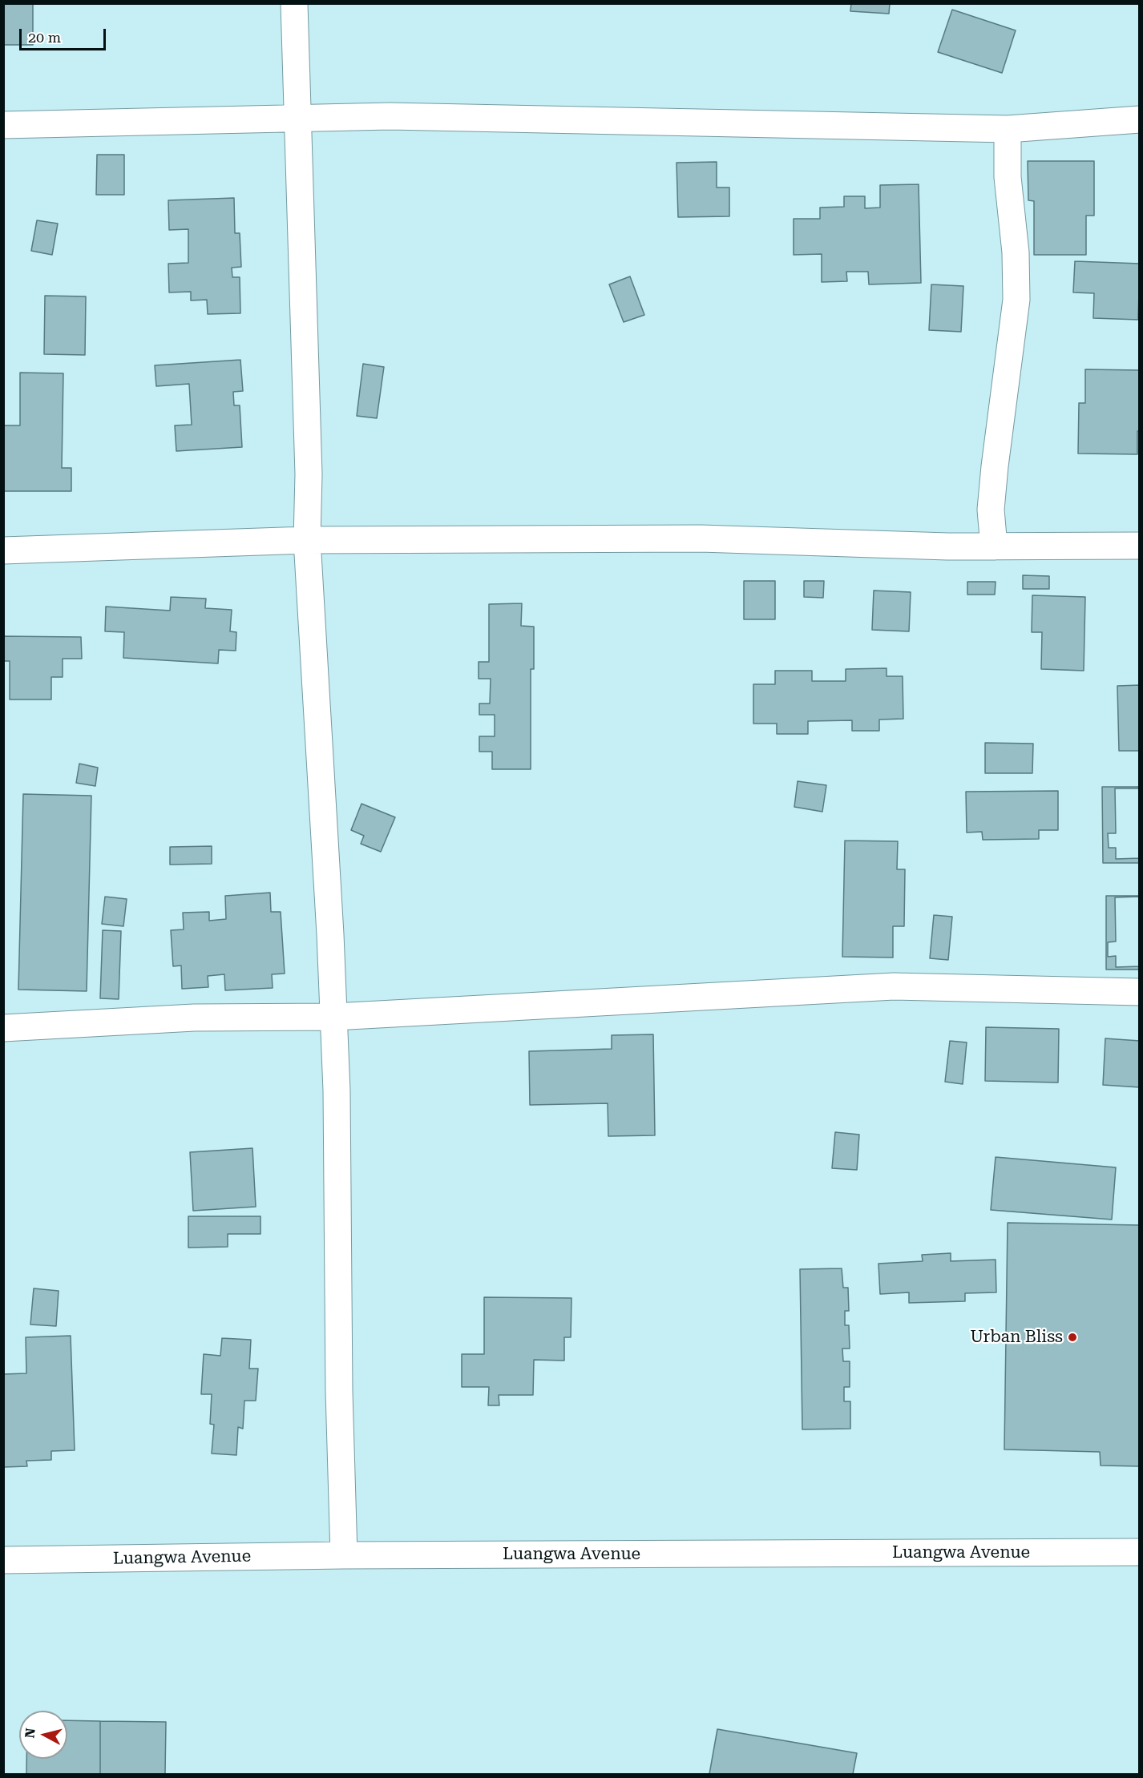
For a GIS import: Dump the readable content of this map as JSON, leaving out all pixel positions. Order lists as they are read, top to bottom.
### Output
{
  "streets": {
    "street": ["Luangwa Avenue"]
  },
  "places": ["Urban Bliss"],
  "scale_bar": "20 m",
  "north": "left"
}
